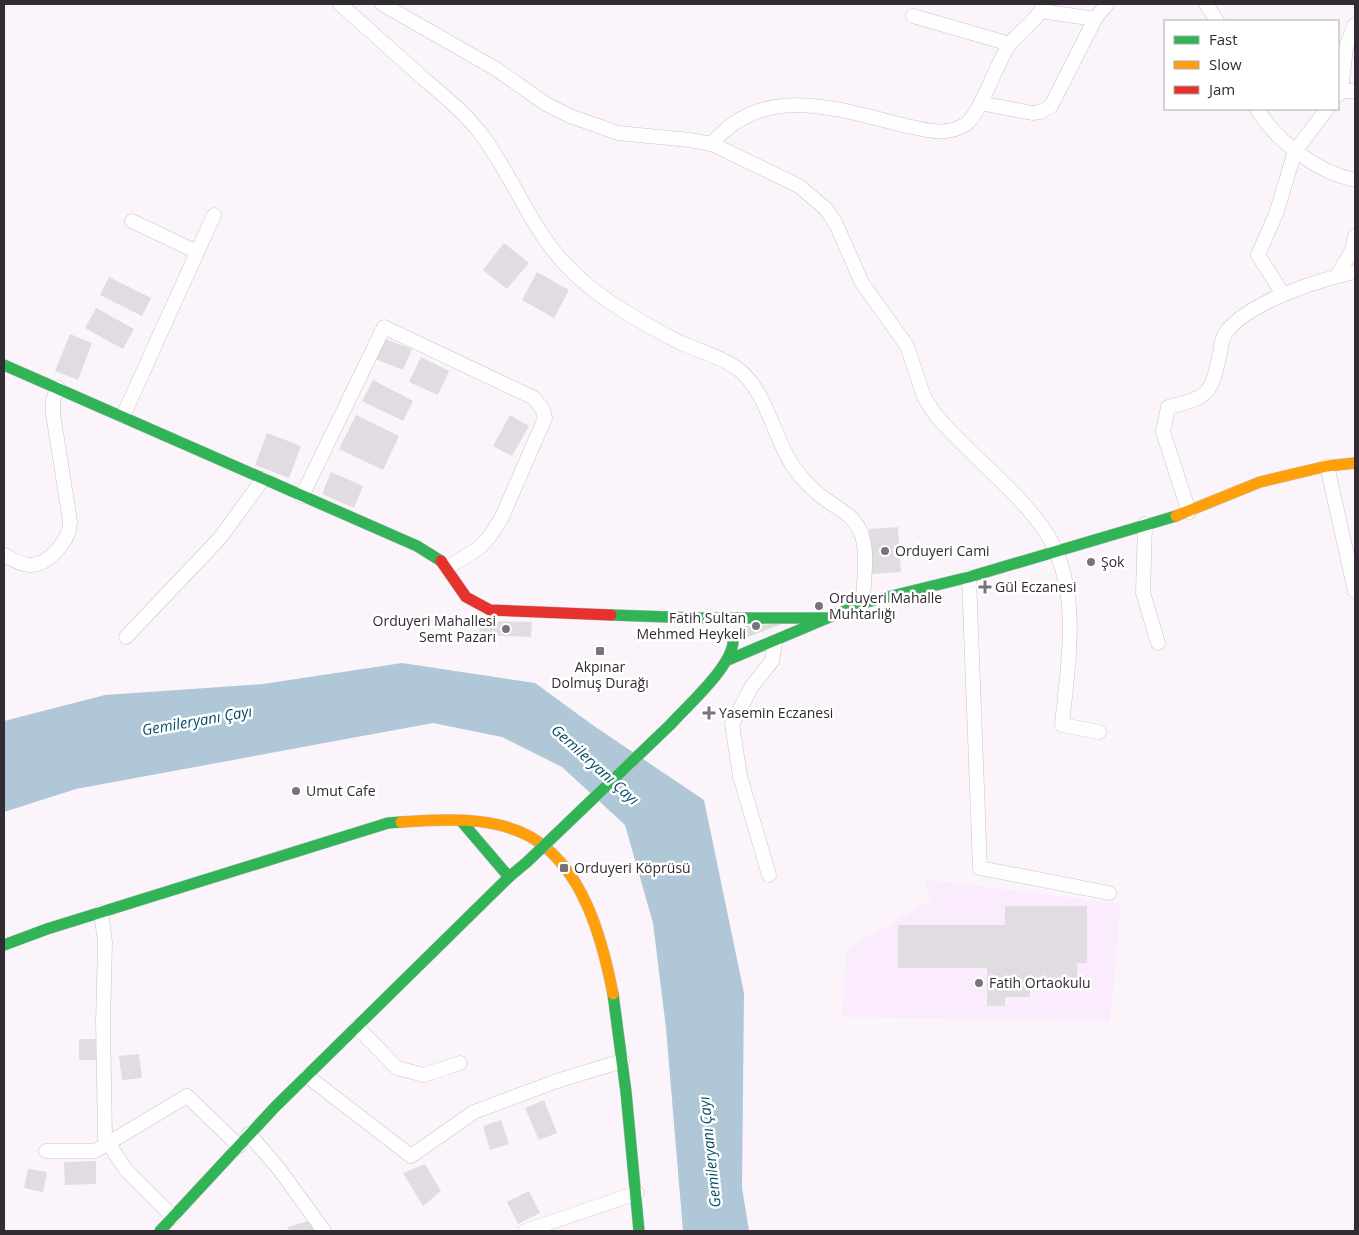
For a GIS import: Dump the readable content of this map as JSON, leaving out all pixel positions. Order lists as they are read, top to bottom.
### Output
{
  "water": ["Gemileryanı Çayı"],
  "places": {
    "other": [
      "Orduyeri Cami",
      "Şok",
      "Orduyeri Mahalle Muhtarlığı",
      "Fatih Sultan Mehmed Heykeli",
      "Orduyeri Mahallesi Semt Pazarı",
      "Umut Cafe",
      "Fatih Ortaokulu"
    ],
    "health": ["Gül Eczanesi", "Yasemin Eczanesi"],
    "transit": ["Akpınar Dolmuş Durağı", "Orduyeri Köprüsü"]
  },
  "legend": ["Fast", "Slow", "Jam"]
}
